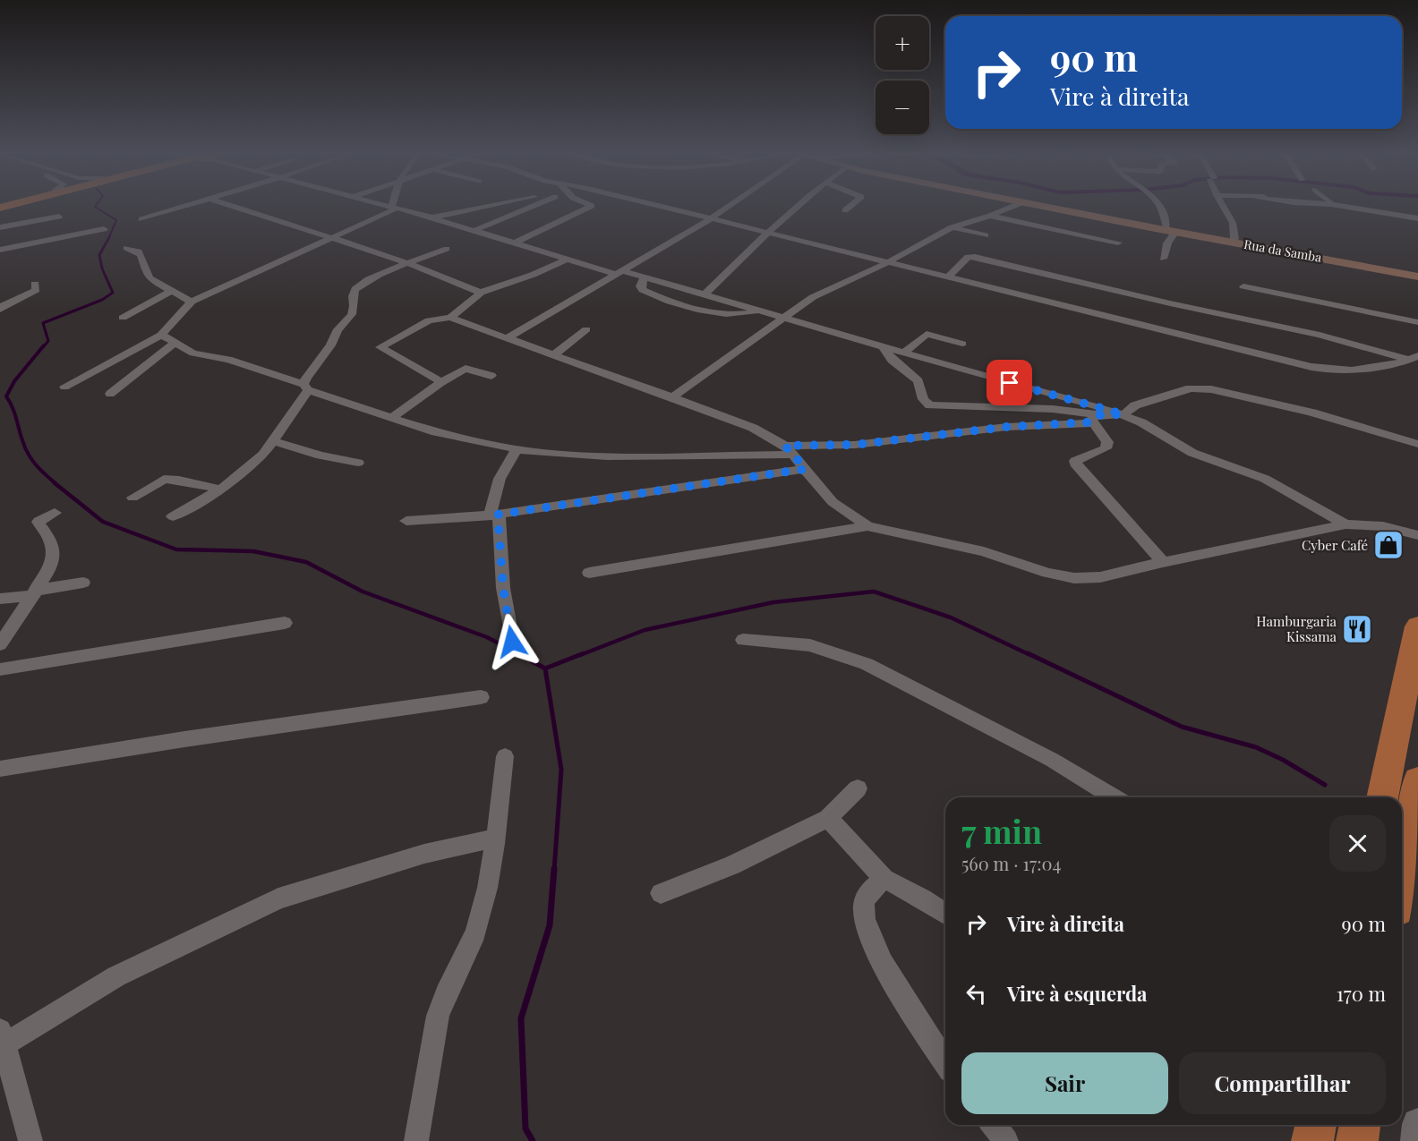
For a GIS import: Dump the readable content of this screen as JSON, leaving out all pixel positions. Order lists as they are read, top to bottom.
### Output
{
  "streets": {
    "main road": ["Rua da Samba"]
  },
  "places": {
    "shop": ["Cyber Café"],
    "restaurant": ["Hamburgaria Kissama"]
  },
  "page": {
    "map_buttons": ["+", "−"],
    "turn": ["90 m", "Vire à direita"],
    "heading": ["7 min", "560 m · 17:04"],
    "list": [
      {
        "name": "Vire à direita",
        "value": "90 m"
      },
      {
        "name": "Vire à esquerda",
        "value": "170 m"
      }
    ],
    "buttons": ["Sair", "Compartilhar"]
  }
}
